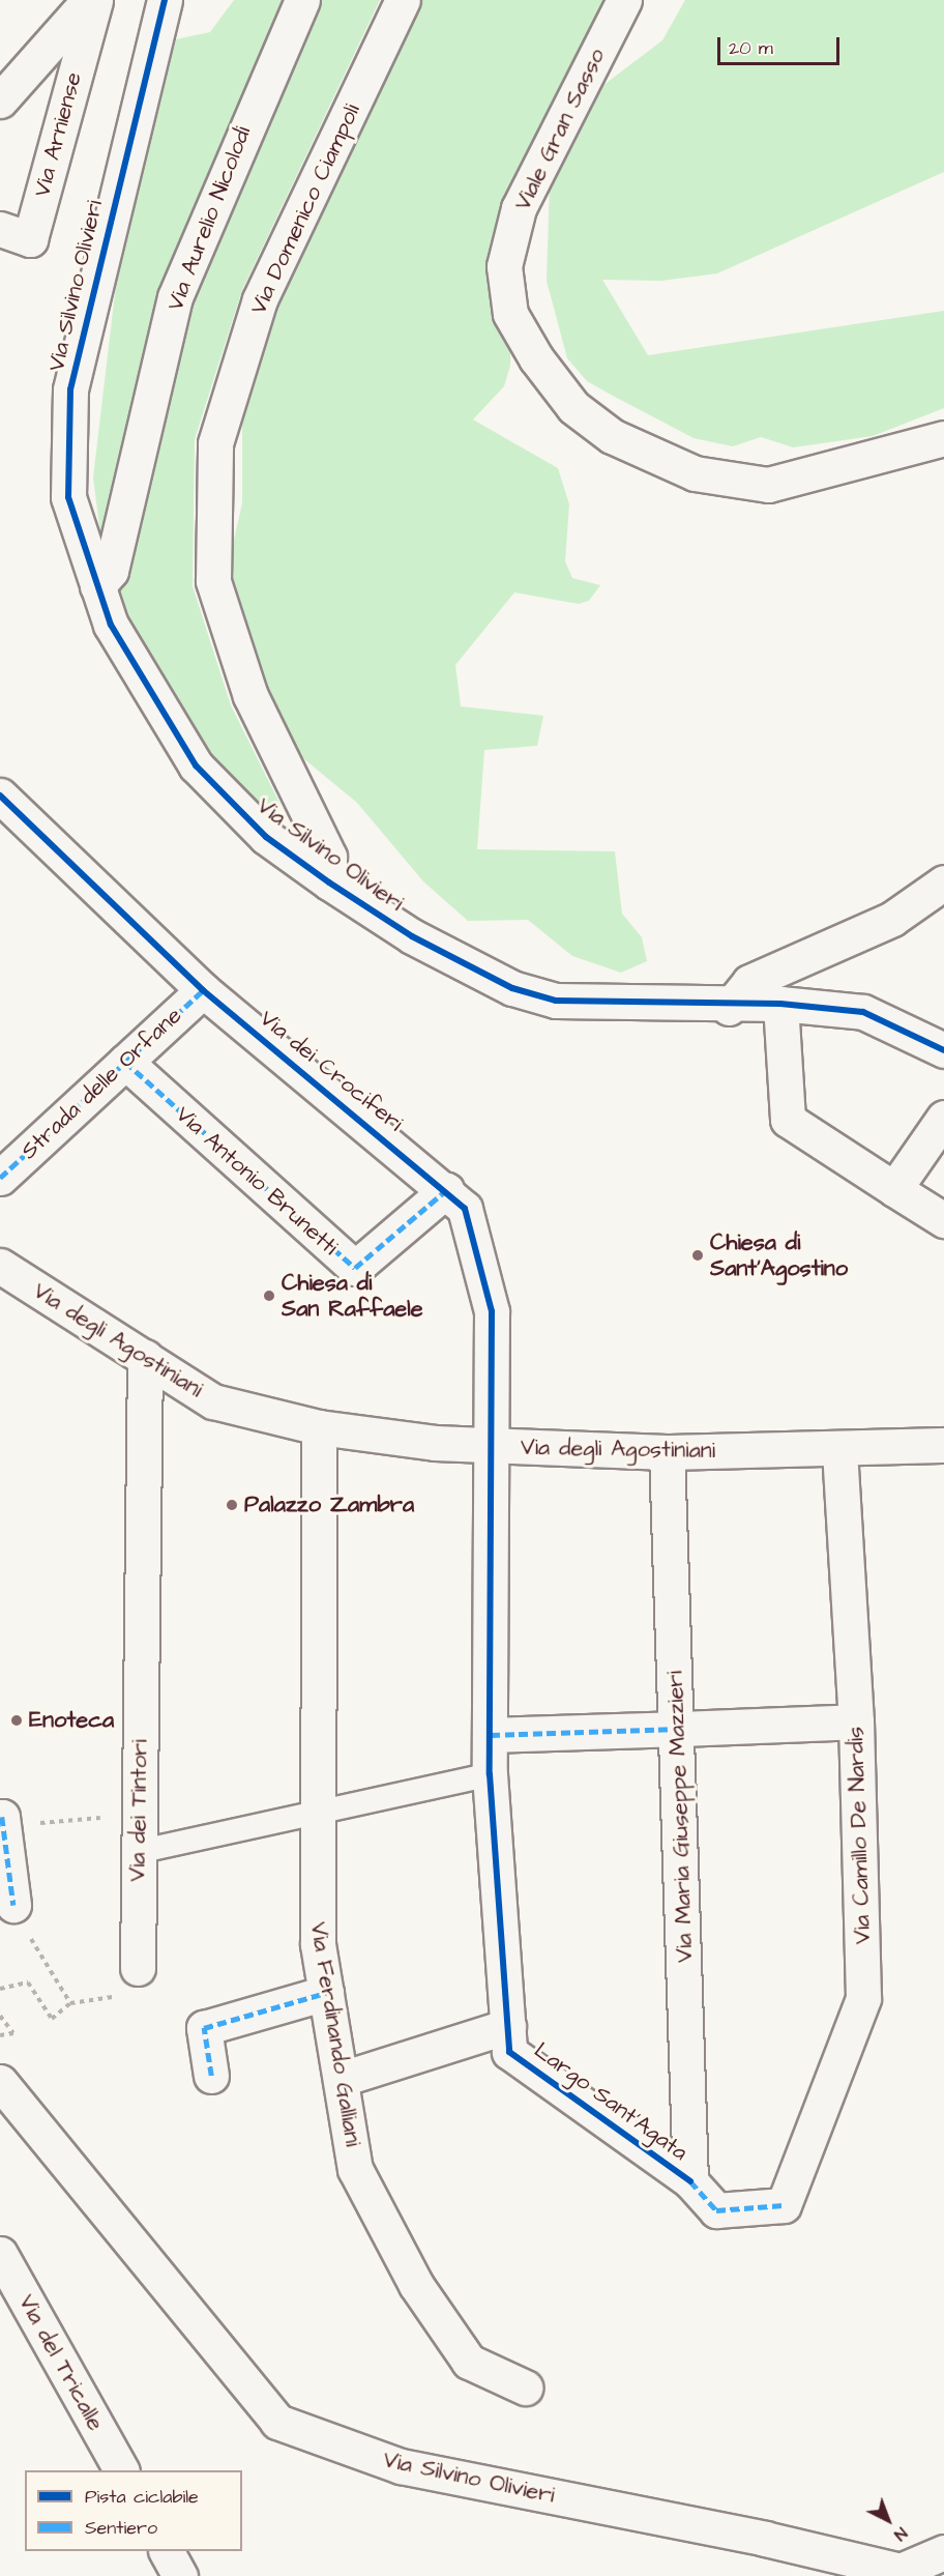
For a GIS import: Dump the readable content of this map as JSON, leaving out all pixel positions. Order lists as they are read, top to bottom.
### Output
{
  "streets": {
    "street": [
      "Viale Gran Sasso",
      "Via Arniense",
      "Via Domenico Ciampoli",
      "Via Aurelio Nicolodi",
      "Via Silvino Olivieri",
      "Via dei Crociferi",
      "Strada delle Orfane",
      "Via Antonio Brunetti",
      "Via degli Agostiniani",
      "Via dei Tintori",
      "Via Maria Giuseppe Mazzieri",
      "Via Camillo De Nardis",
      "Via Ferdinando Galliani",
      "Largo Sant'Agata",
      "Via del Tricalle"
    ]
  },
  "crossings": [
    ["Via Domenico Ciampoli", "Via Silvino Olivieri"],
    ["Via Aurelio Nicolodi", "Via Silvino Olivieri"],
    ["Via dei Crociferi", "Strada delle Orfane"],
    ["Via dei Crociferi", "Via Antonio Brunetti"],
    ["Via dei Crociferi", "Via degli Agostiniani"],
    ["Via dei Crociferi", "Largo Sant'Agata"],
    ["Strada delle Orfane", "Via Antonio Brunetti"],
    ["Via degli Agostiniani", "Via dei Tintori"],
    ["Via degli Agostiniani", "Via Maria Giuseppe Mazzieri"],
    ["Via degli Agostiniani", "Via Camillo De Nardis"],
    ["Via degli Agostiniani", "Via Ferdinando Galliani"],
    ["Via Maria Giuseppe Mazzieri", "Largo Sant'Agata"],
    ["Via Camillo De Nardis", "Largo Sant'Agata"]
  ],
  "places": [
    "Chiesa di Sant'Agostino",
    "Chiesa di San Raffaele",
    "Palazzo Zambra",
    "Enoteca"
  ],
  "legend": ["Pista ciclabile", "Sentiero"],
  "scale_bar": "20 m",
  "north": "bottom right"
}
